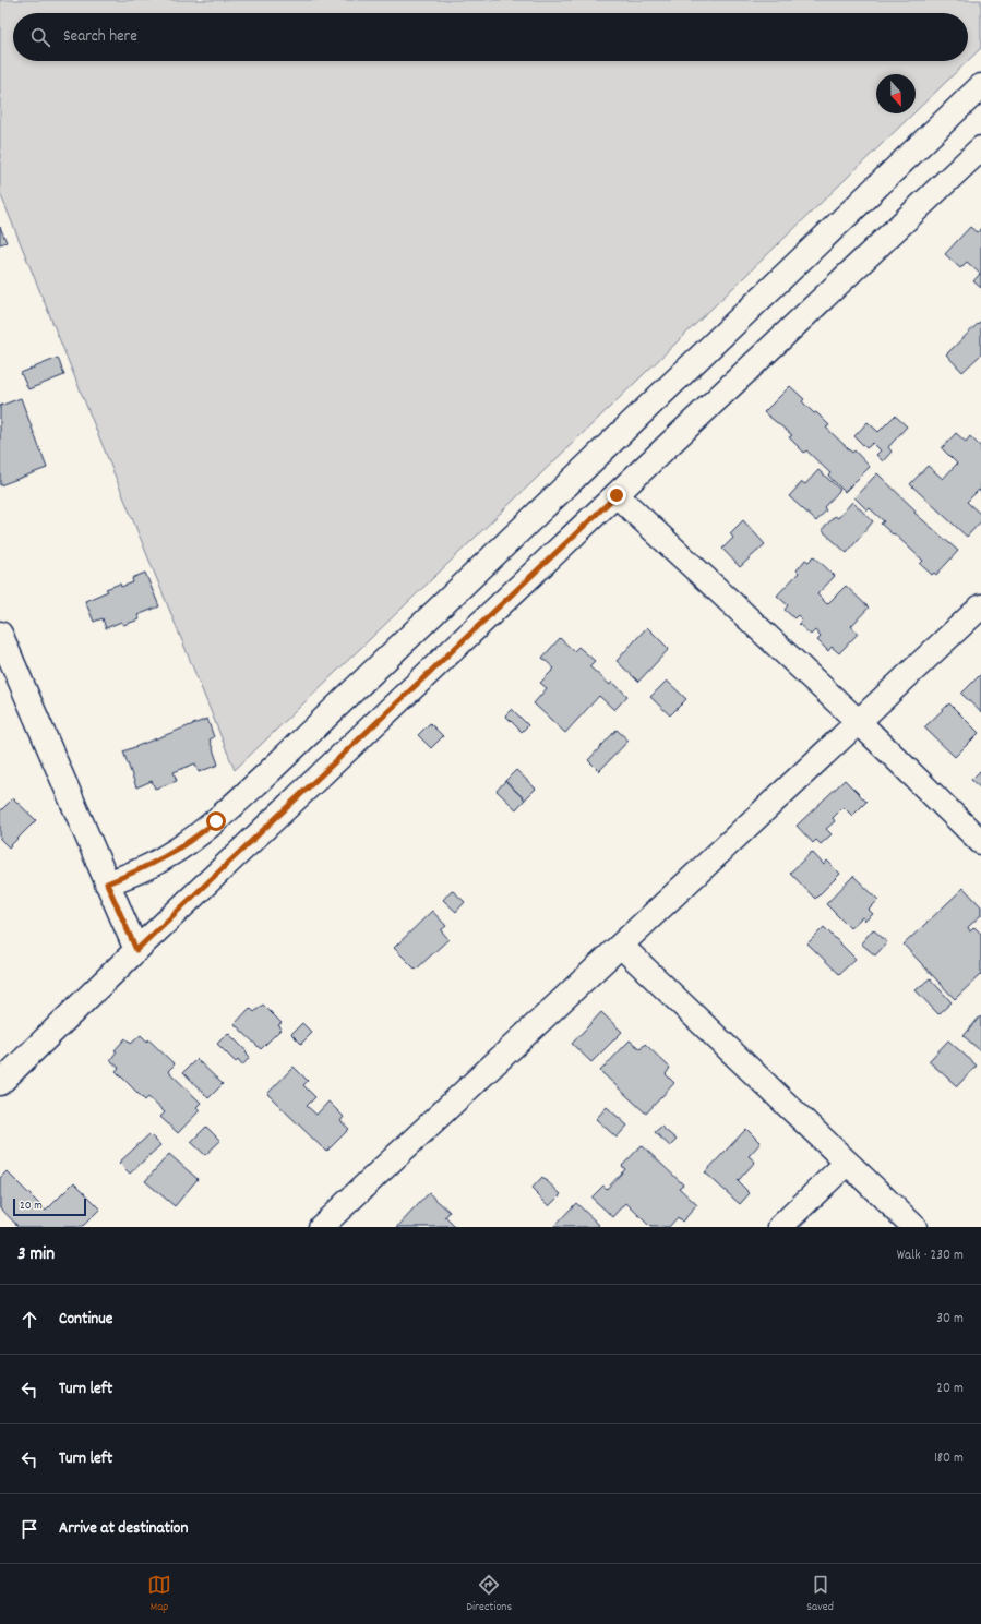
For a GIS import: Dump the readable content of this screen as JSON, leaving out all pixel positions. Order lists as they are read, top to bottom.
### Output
{
  "scale_bar": "20 m",
  "north": "bottom",
  "page": {
    "search": "Search here",
    "scale": "20 m",
    "heading": ["3 min", "Walk · 230 m"],
    "list": [
      ["Continue", "30 m"],
      ["Turn left", "20 m"],
      ["Turn left", "180 m"],
      "Arrive at destination"
    ],
    "nav": ["Map", "Directions", "Saved"]
  }
}
